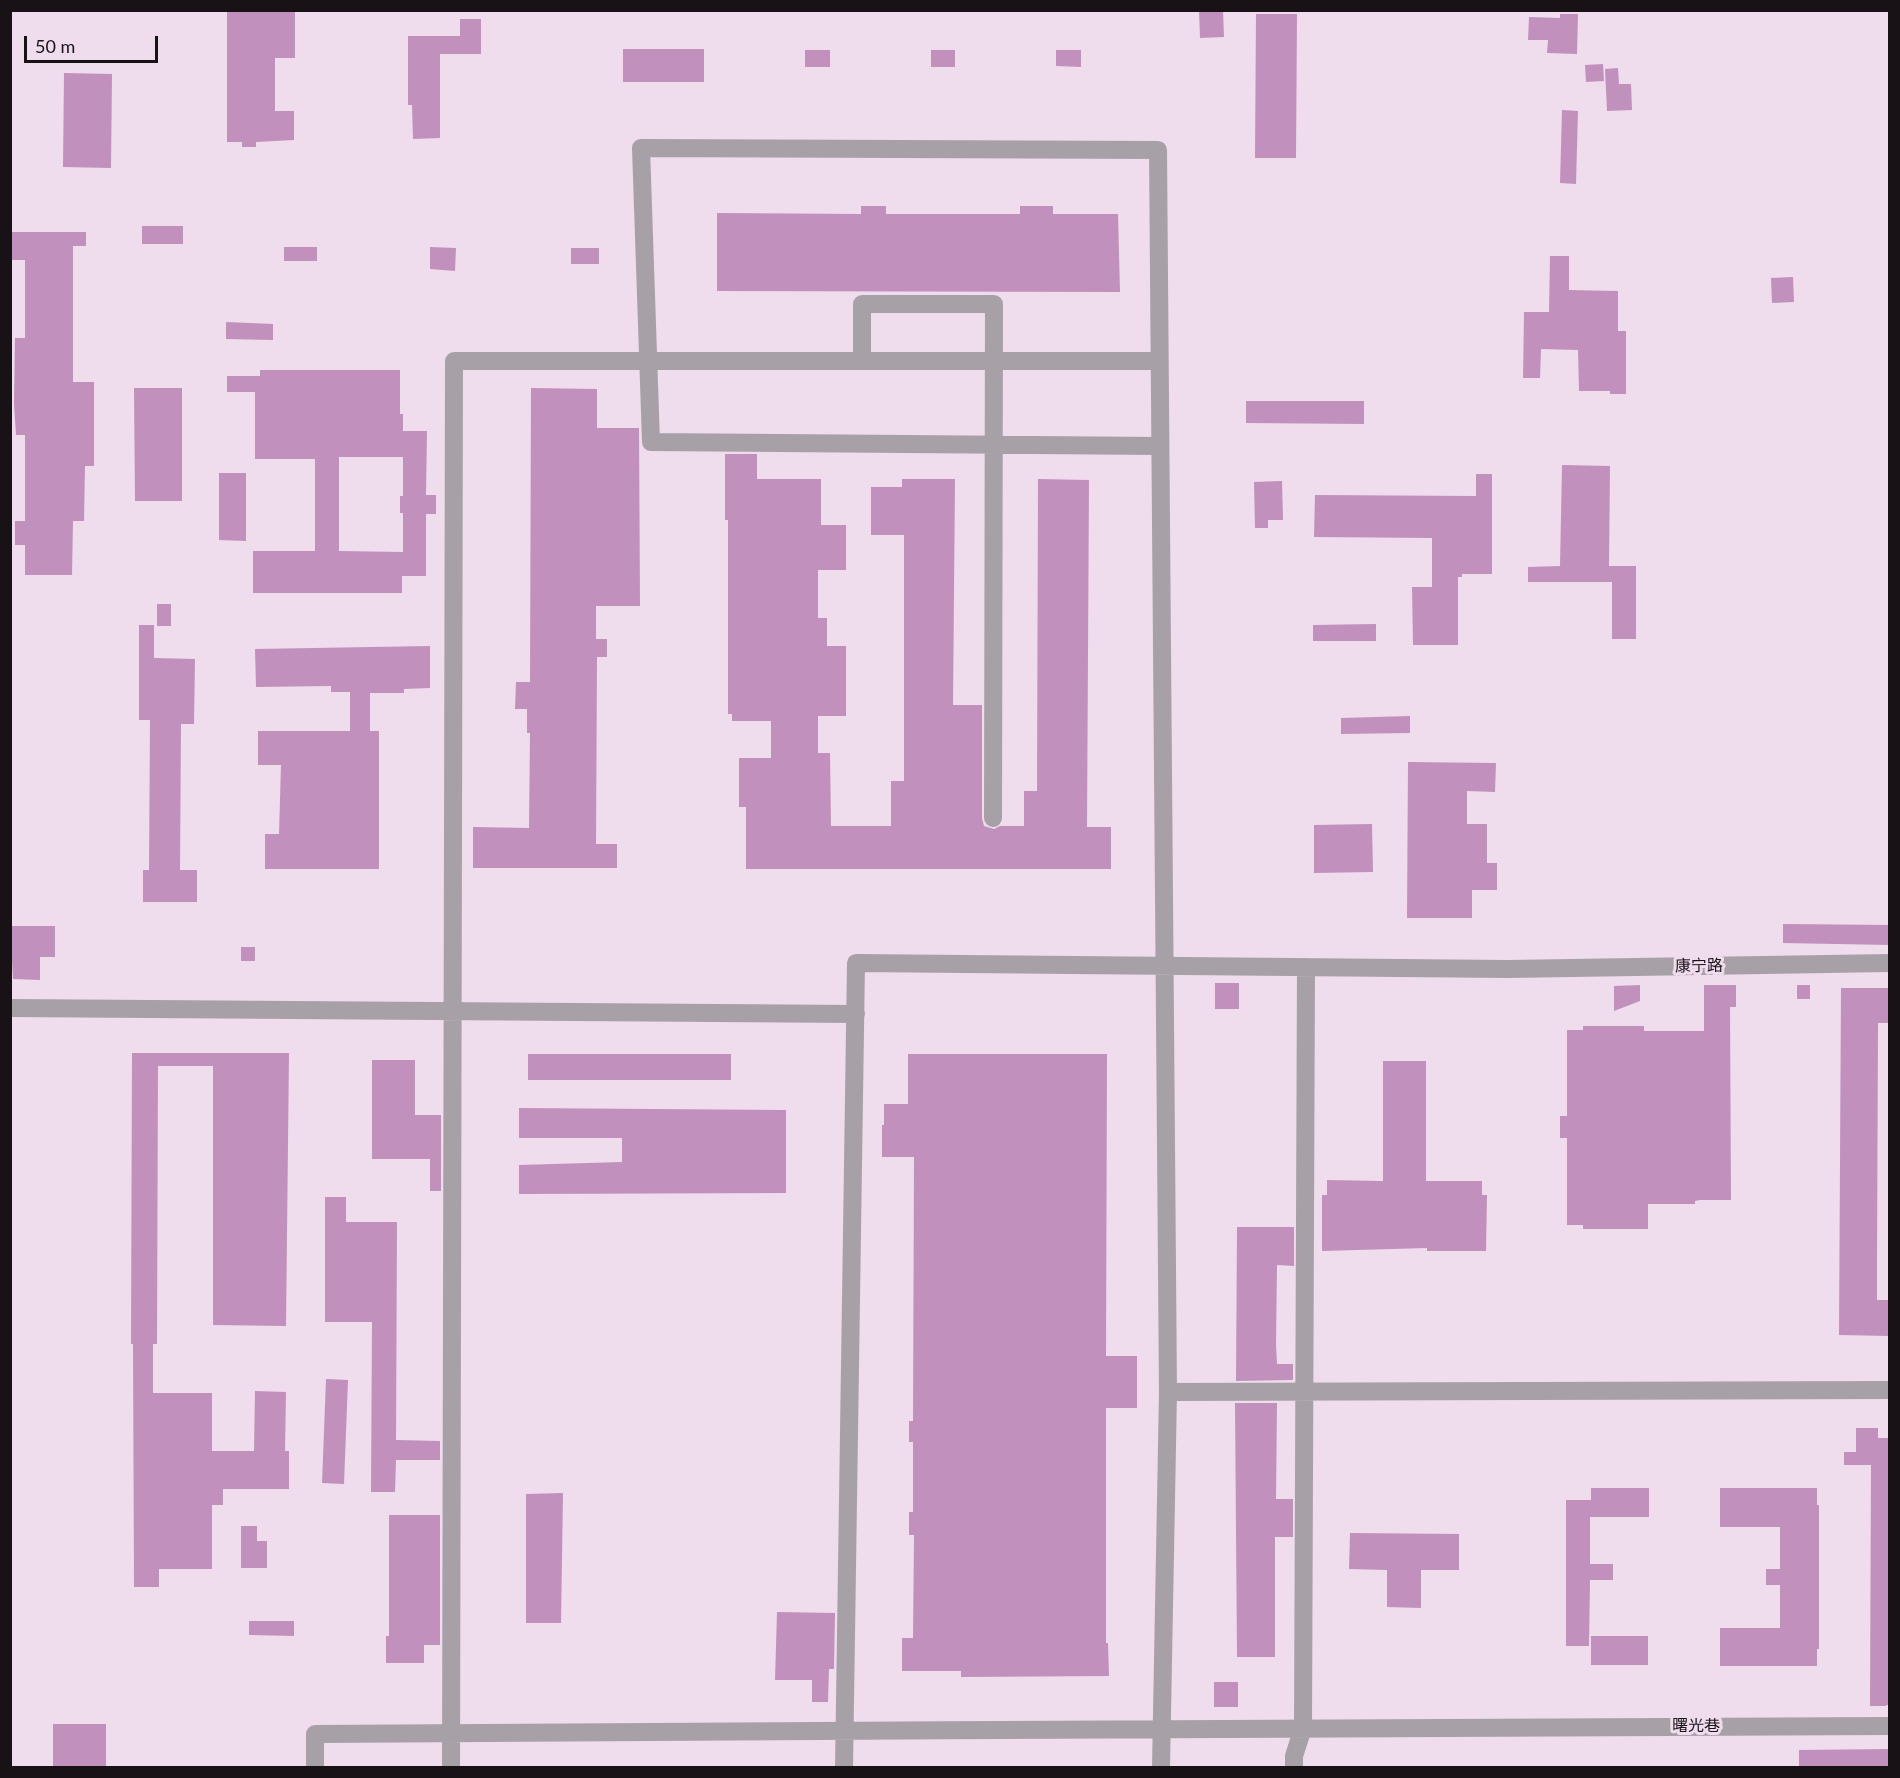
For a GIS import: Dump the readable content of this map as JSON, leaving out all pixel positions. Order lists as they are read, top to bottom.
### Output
{
  "streets": {
    "street": ["康宁路", "曙光巷"]
  },
  "scale_bar": "50 m"
}
